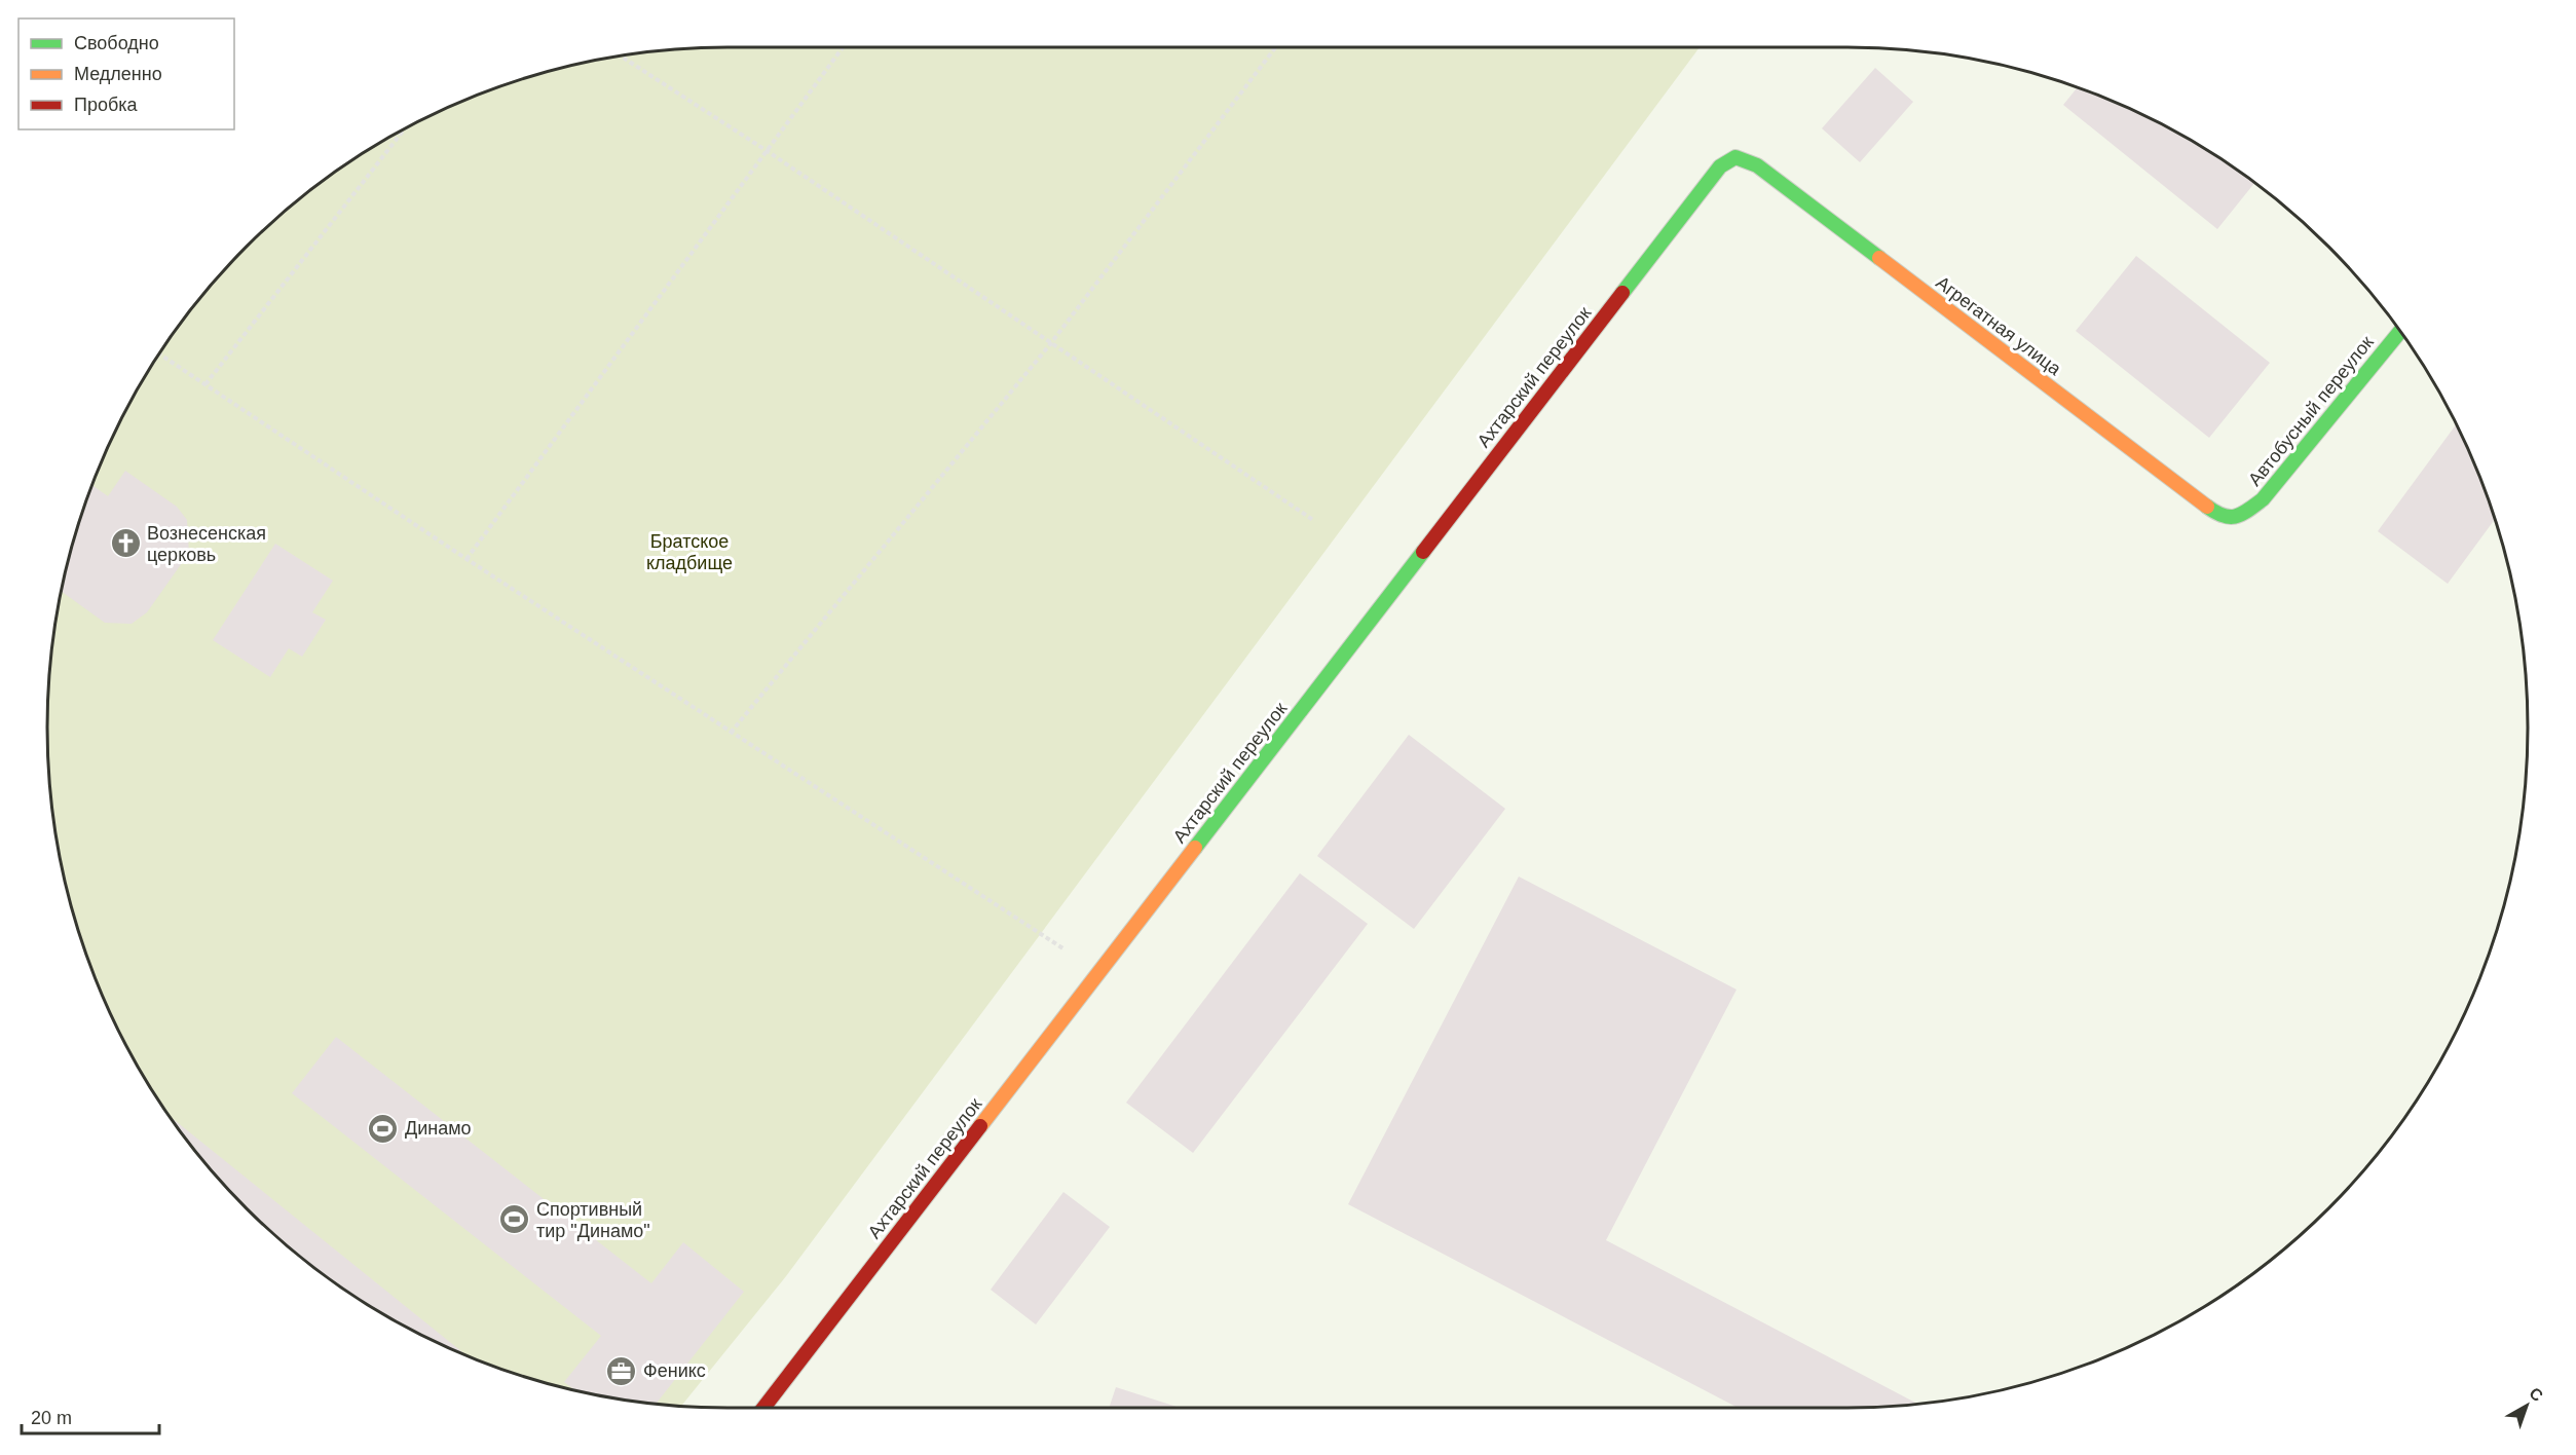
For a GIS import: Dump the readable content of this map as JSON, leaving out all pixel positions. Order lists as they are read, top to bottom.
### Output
{
  "streets": {
    "street": ["Агрегатная улица", "Ахтарский переулок", "Автобусный переулок"]
  },
  "crossings": [
    ["Агрегатная улица", "Ахтарский переулок"],
    ["Агрегатная улица", "Автобусный переулок"]
  ],
  "parks": ["Братское кладбище"],
  "places": {
    "church": ["Вознесенская церковь"],
    "sports": ["Динамо", "Спортивный тир \"Динамо\""],
    "office": ["Феникс"]
  },
  "legend": ["Свободно", "Медленно", "Пробка"],
  "scale_bar": "20 m",
  "north": "top right"
}
